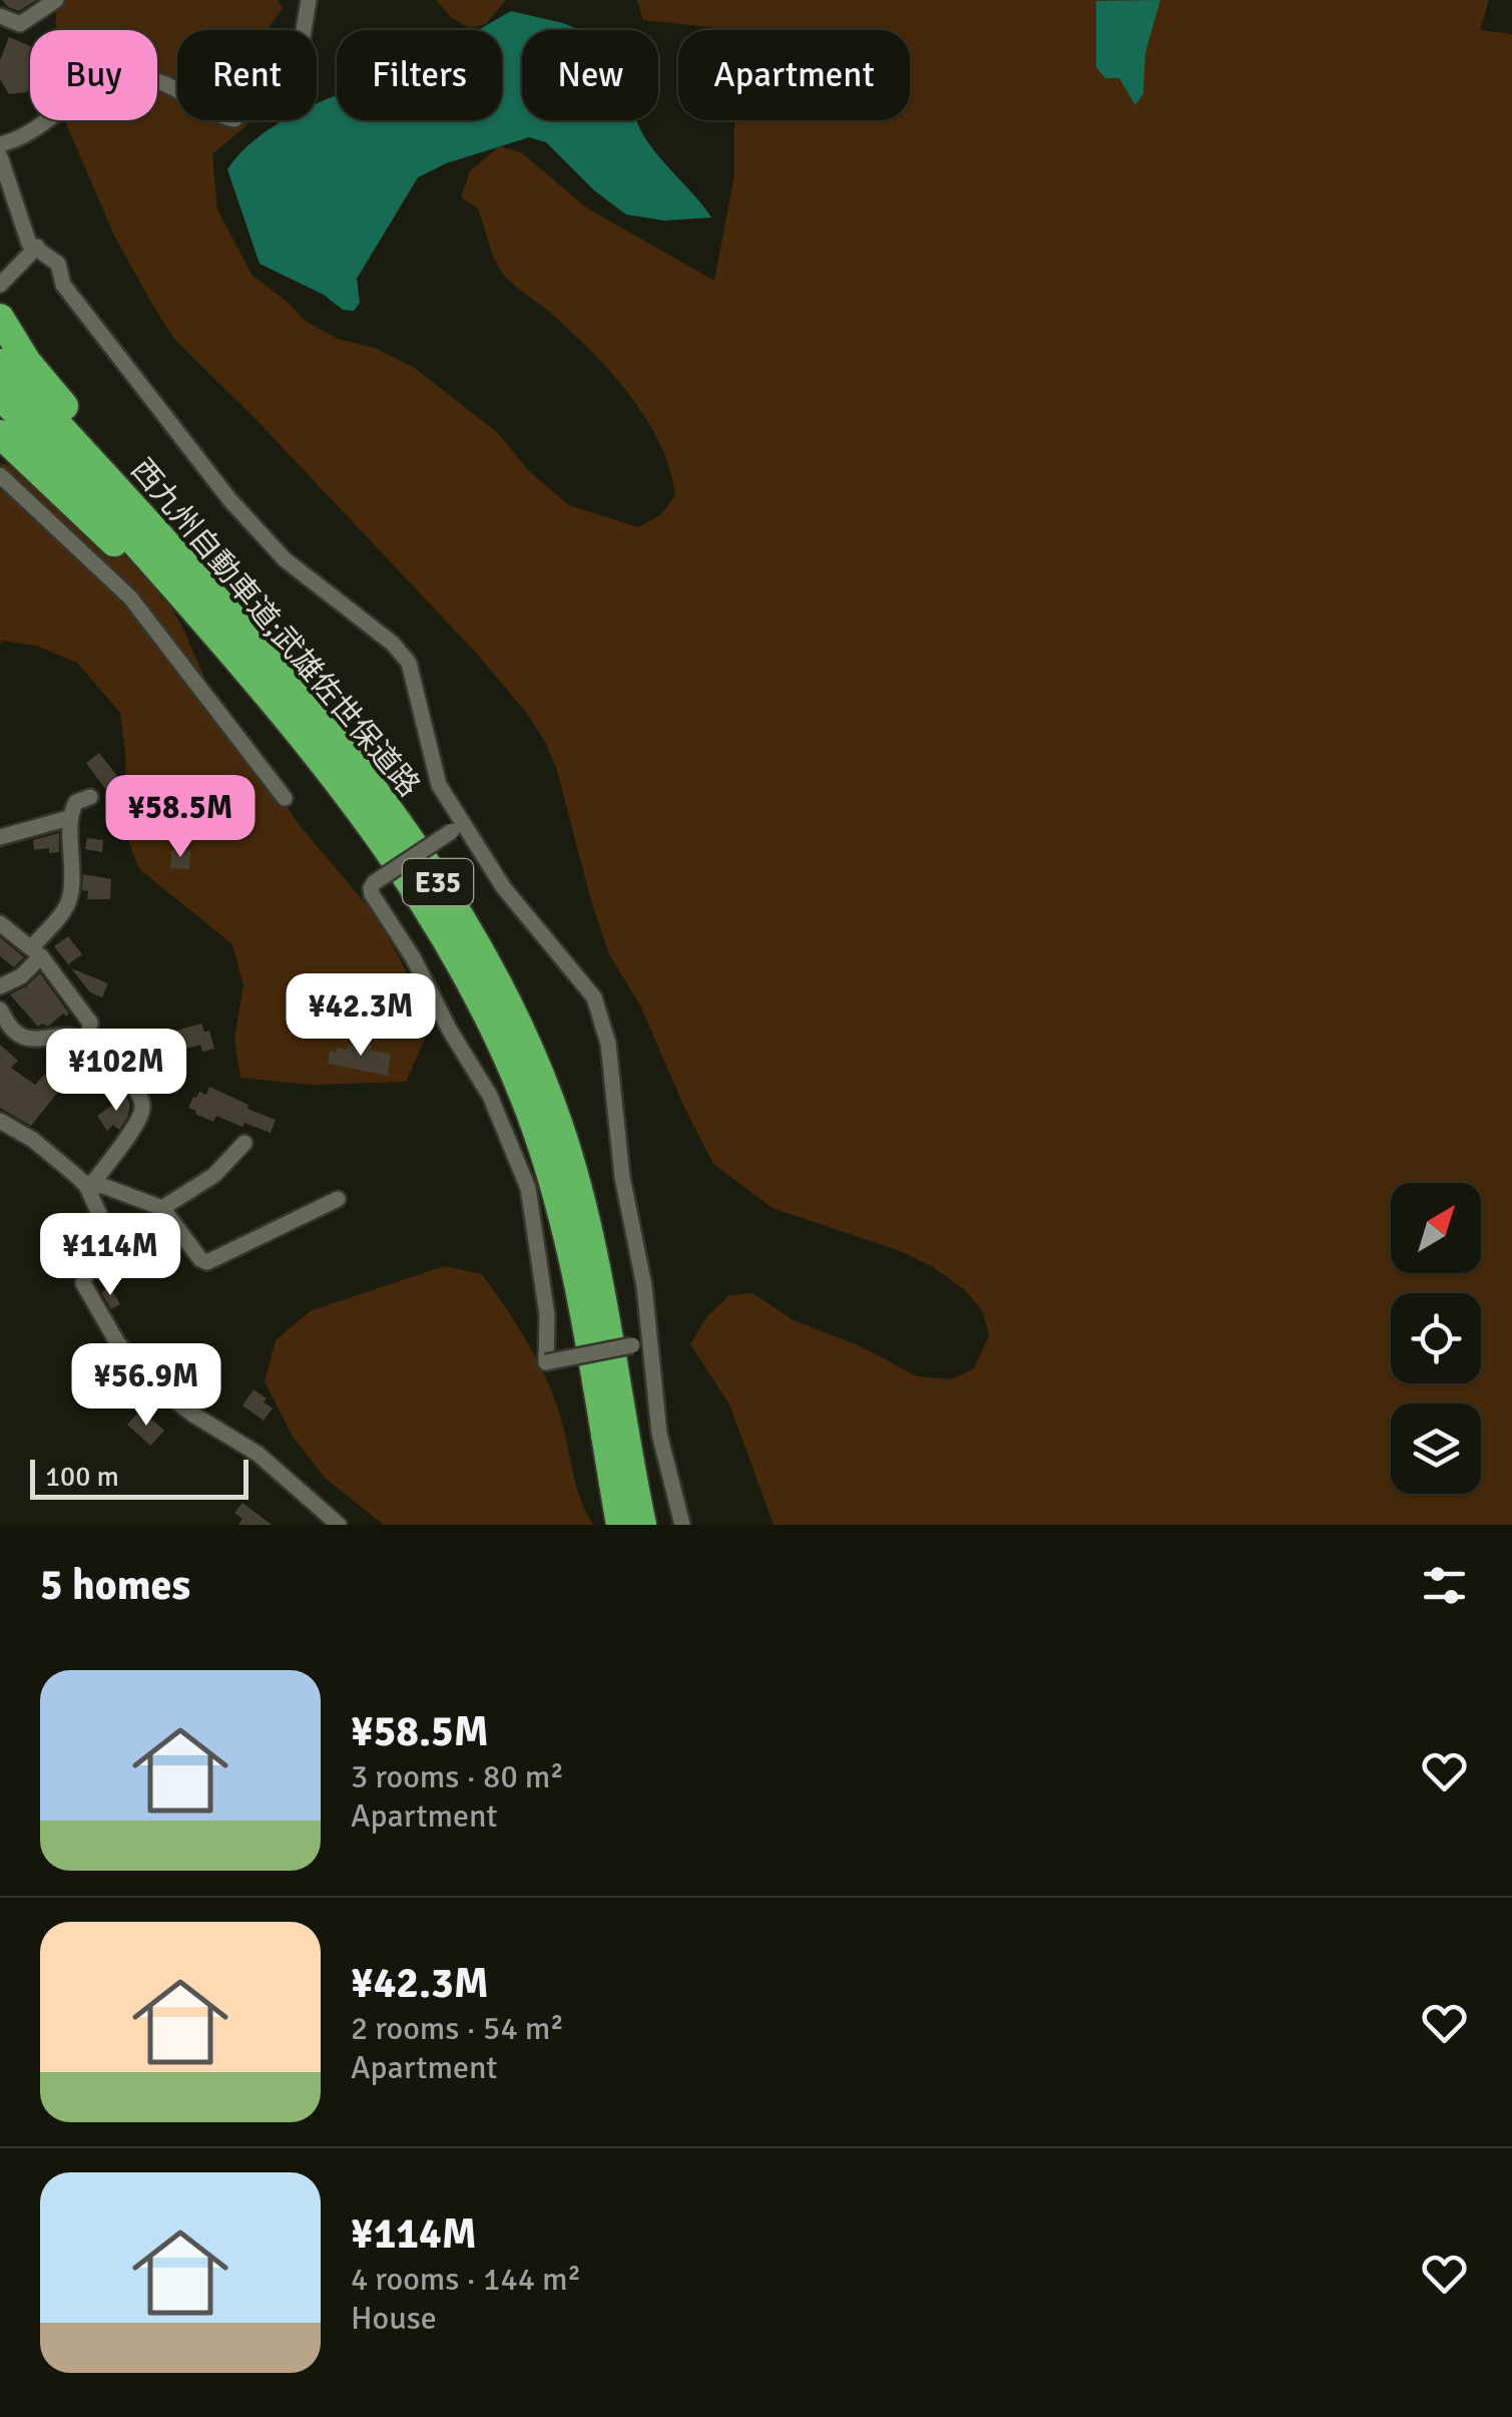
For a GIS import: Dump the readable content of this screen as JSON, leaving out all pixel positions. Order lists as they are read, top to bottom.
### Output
{
  "streets": {
    "highway": ["西九州自動車道;武雄佐世保道路", "E35"]
  },
  "scale_bar": "100 m",
  "north": "top right",
  "page": {
    "chip": [
      "Buy",
      "Rent",
      "Filters",
      "New",
      "Apartment"
    ],
    "price": [
      "¥58.5M",
      "¥42.3M",
      "¥102M",
      "¥114M",
      "¥56.9M"
    ],
    "scale": "100 m",
    "heading": "5 homes",
    "list": [
      {
        "name": "¥58.5M",
        "note": "3 rooms · 80 m² · Apartment"
      },
      {
        "name": "¥42.3M",
        "note": "2 rooms · 54 m² · Apartment"
      },
      {
        "name": "¥114M",
        "note": "4 rooms · 144 m² · House"
      }
    ]
  }
}
